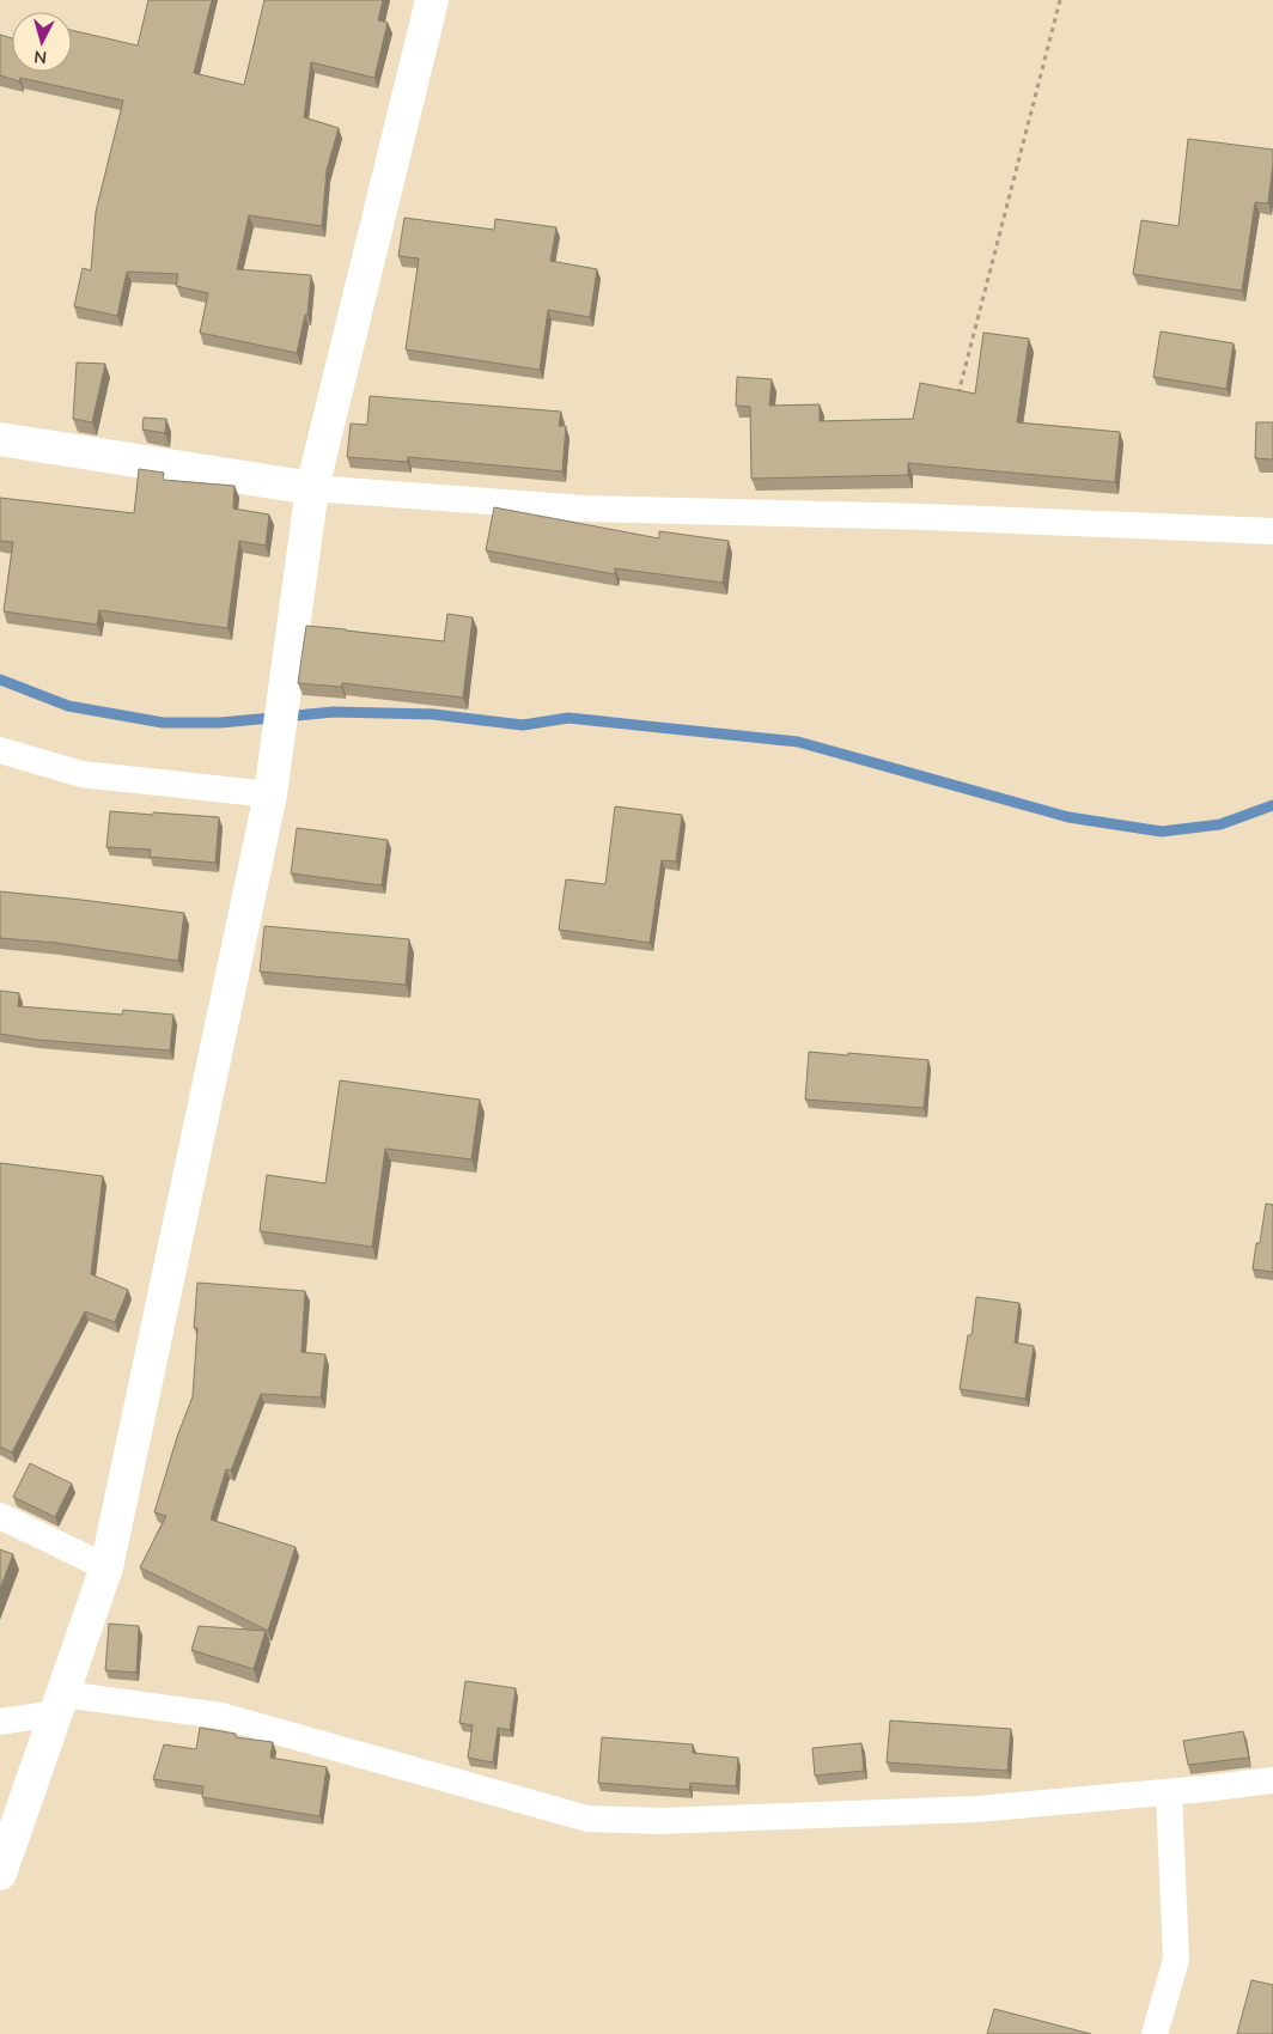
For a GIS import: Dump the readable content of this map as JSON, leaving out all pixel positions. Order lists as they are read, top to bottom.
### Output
{
  "north": "bottom"
}
